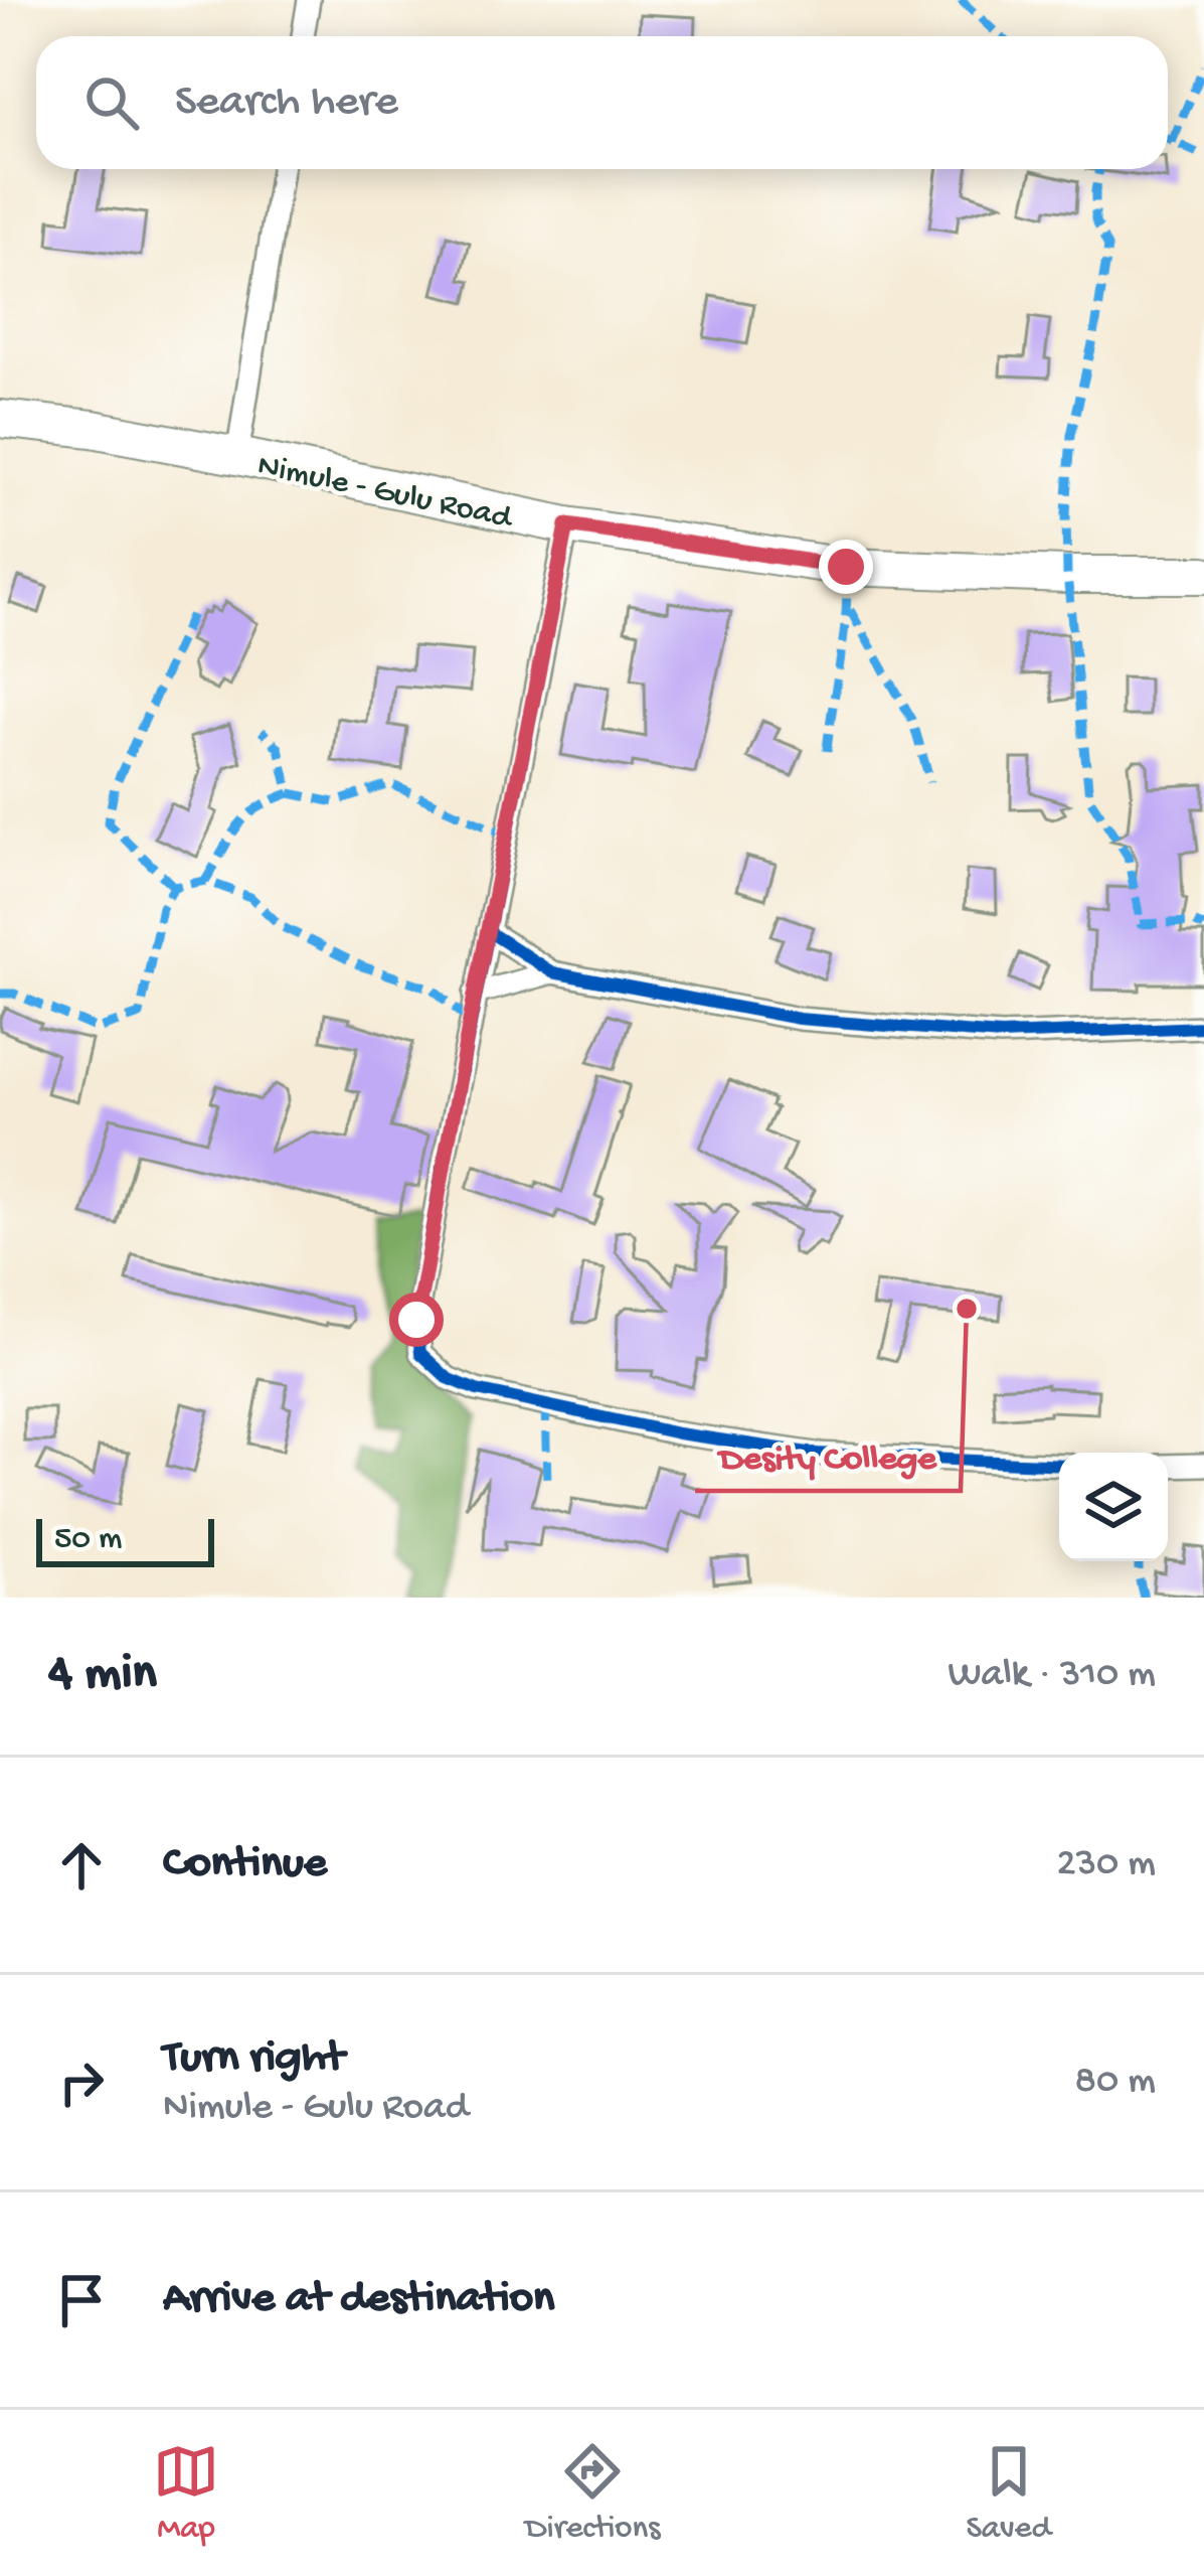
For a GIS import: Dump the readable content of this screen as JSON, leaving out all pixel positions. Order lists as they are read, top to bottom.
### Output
{
  "streets": {
    "main road": ["Nimule - Gulu Road"]
  },
  "places": ["Desity College"],
  "scale_bar": "50 m",
  "page": {
    "search": "Search here",
    "scale": "50 m",
    "heading": ["4 min", "Walk · 310 m"],
    "list": [
      ["Continue", "230 m"],
      ["Turn right", "Nimule - Gulu Road", "80 m"],
      "Arrive at destination"
    ],
    "nav": ["Map", "Directions", "Saved"]
  }
}
